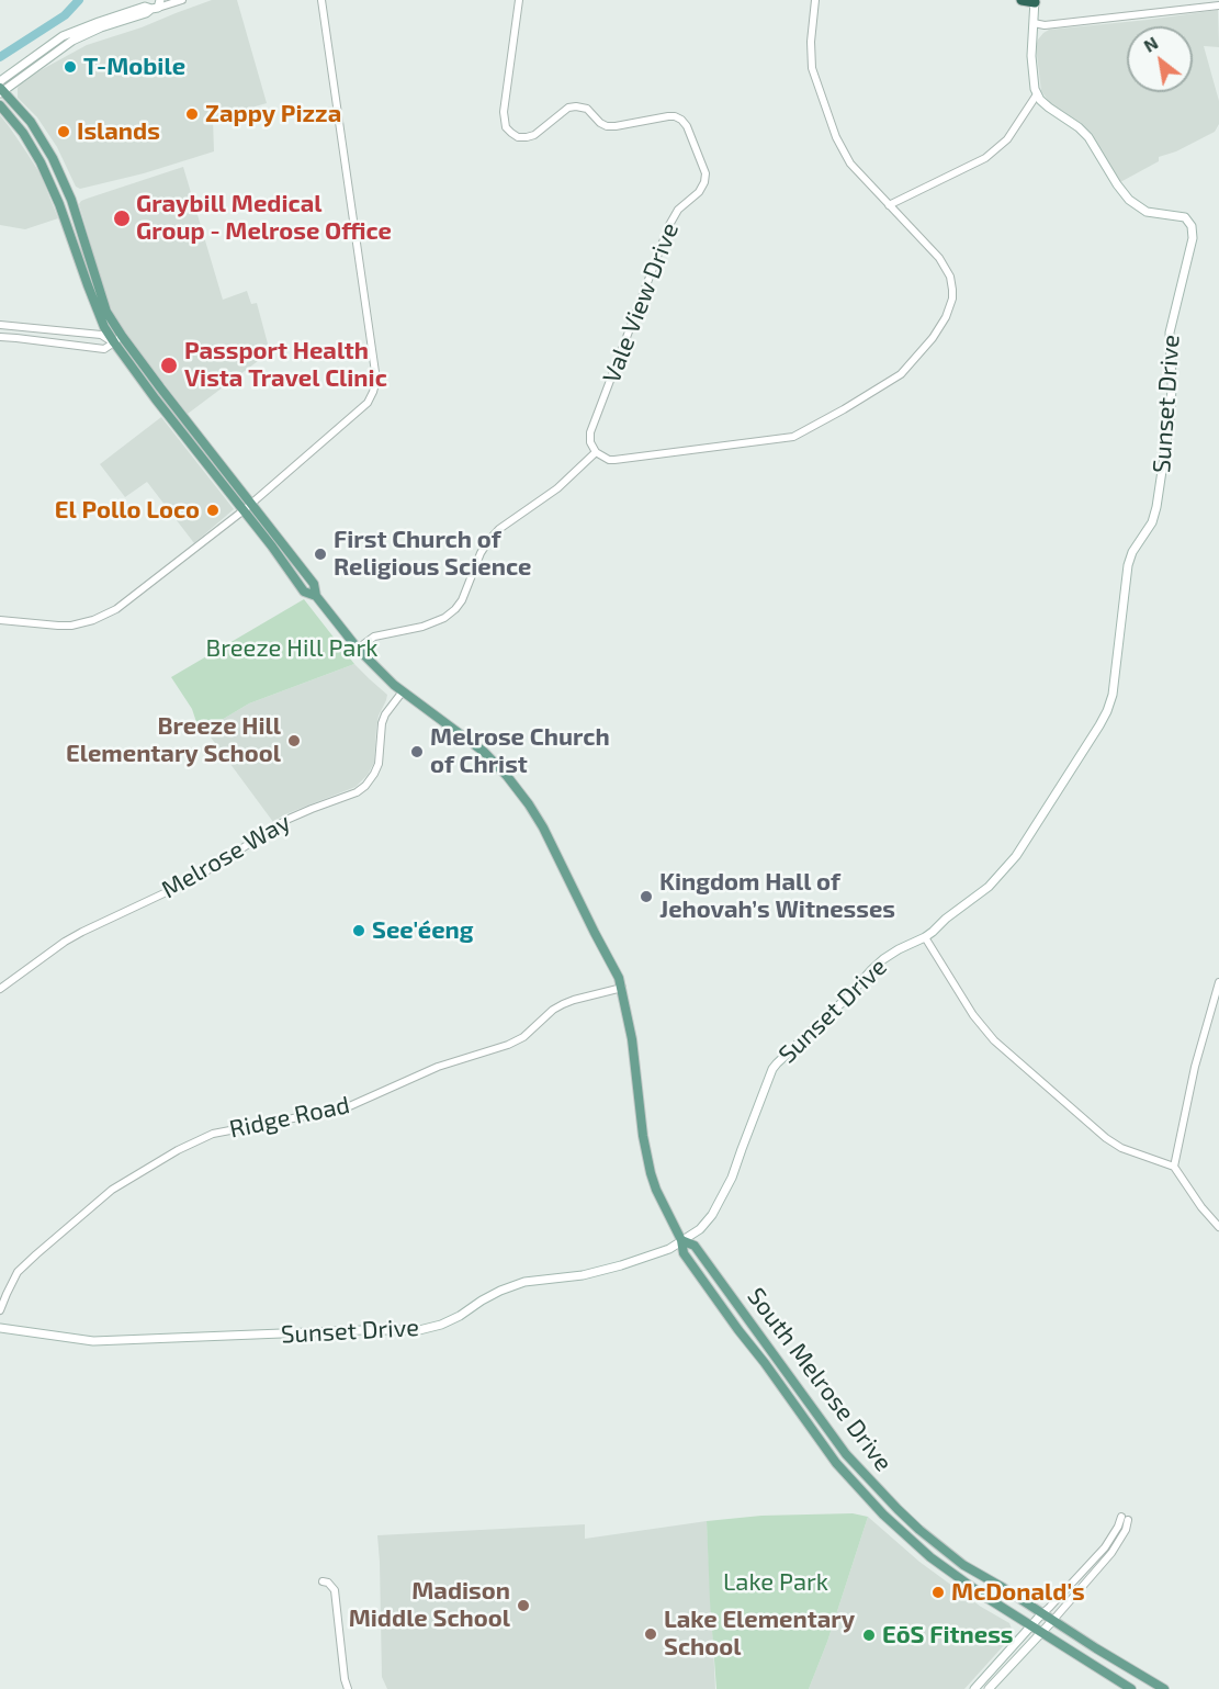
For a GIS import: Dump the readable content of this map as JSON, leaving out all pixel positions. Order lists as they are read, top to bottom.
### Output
{
  "streets": {
    "main road": ["Sunset Drive", "South Melrose Drive"],
    "street": ["Vale View Drive", "Melrose Way", "Ridge Road"]
  },
  "crossings": [
    ["Sunset Drive", "South Melrose Drive"],
    ["Melrose Way", "South Melrose Drive"],
    ["Ridge Road", "South Melrose Drive"]
  ],
  "parks": ["Breeze Hill Park", "Lake Park"],
  "places": [
    "T-Mobile",
    "Zappy Pizza",
    "Islands",
    "Graybill Medical Group - Melrose Office",
    "Passport Health Vista Travel Clinic",
    "El Pollo Loco",
    "First Church of Religious Science",
    "Breeze Hill Elementary School",
    "Melrose Church of Christ",
    "Kingdom Hall of Jehovah’s Witnesses",
    "See'éeng",
    "McDonald's",
    "Madison Middle School",
    "Lake Elementary School",
    "EōS Fitness"
  ],
  "north": "top left"
}
